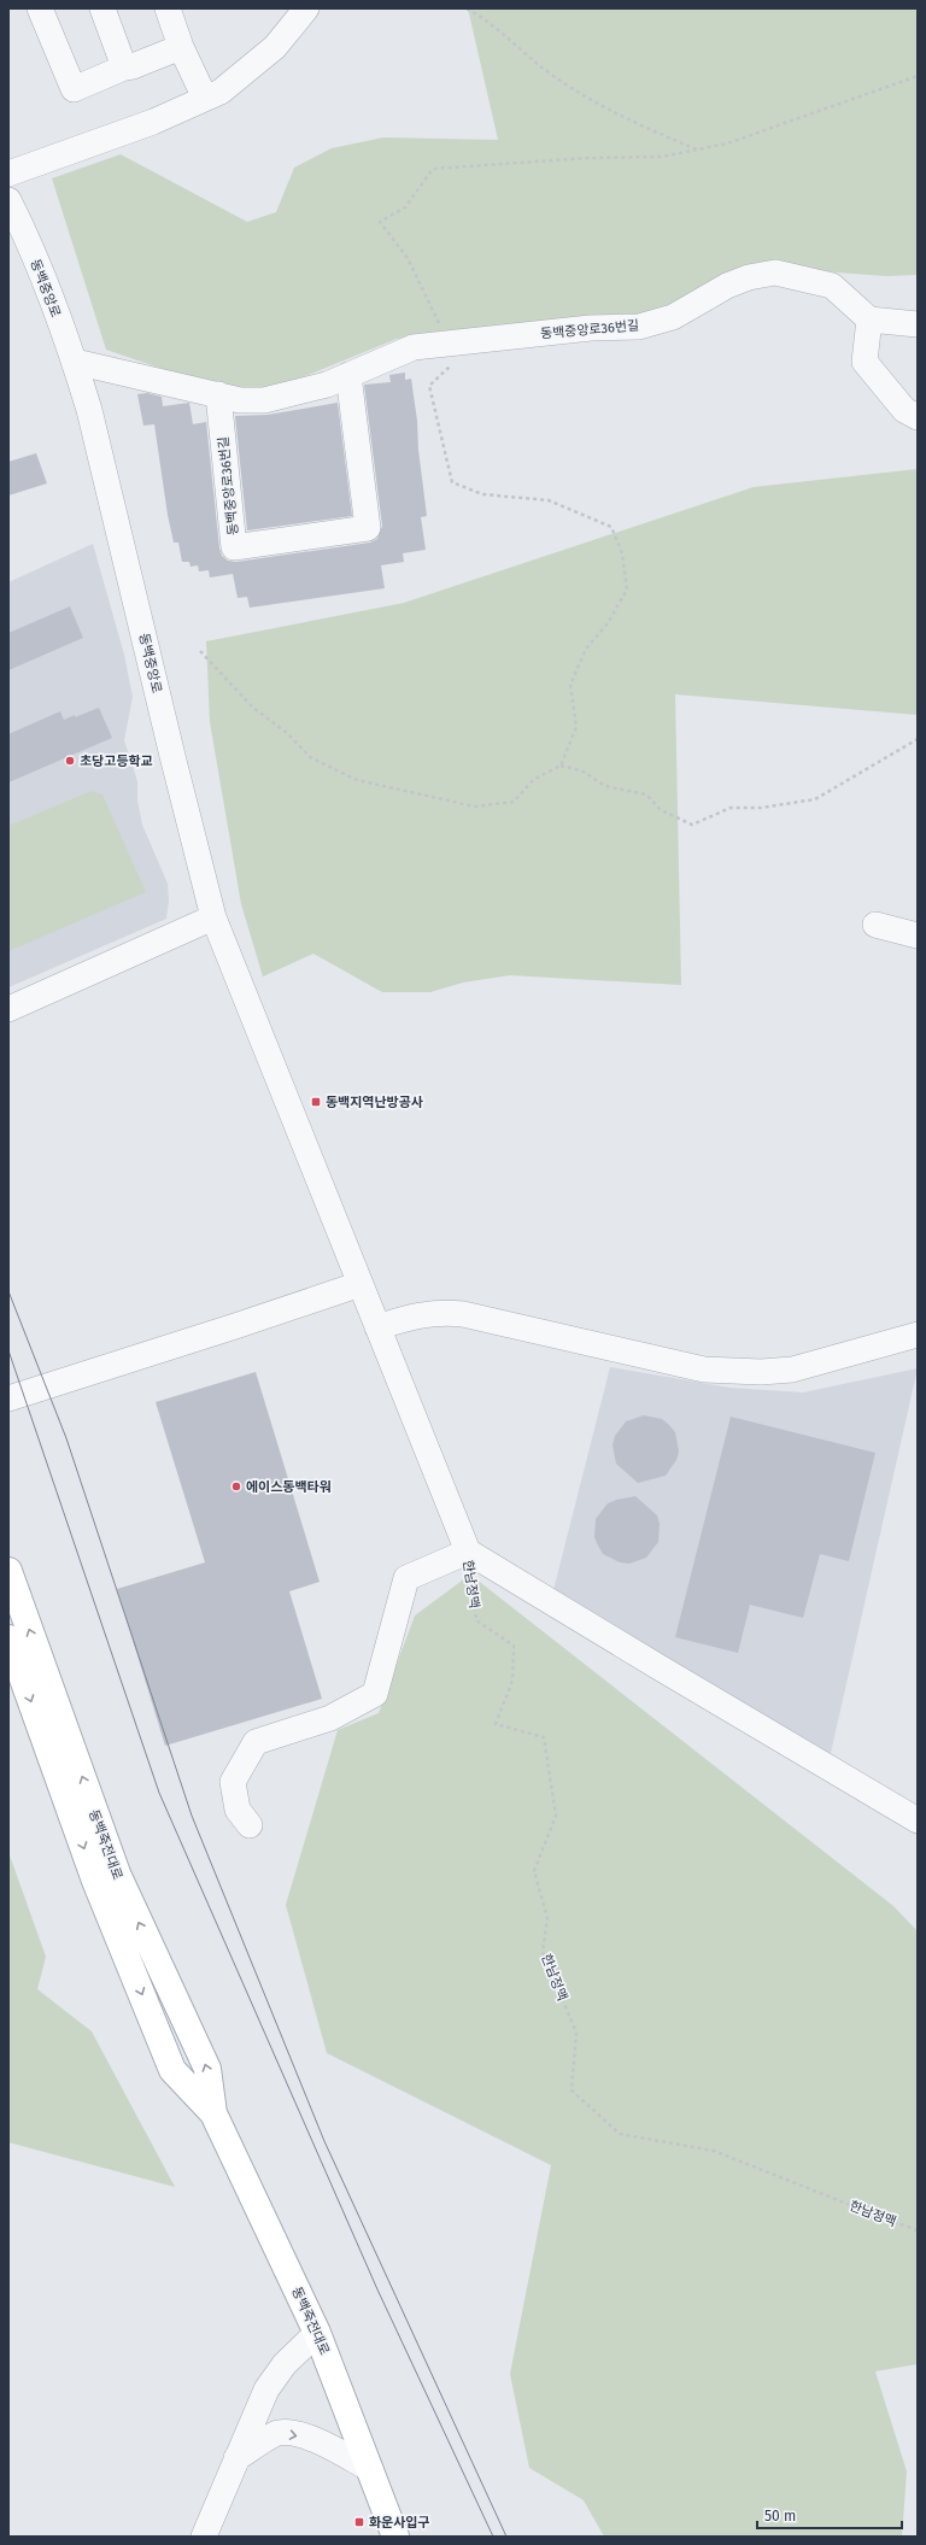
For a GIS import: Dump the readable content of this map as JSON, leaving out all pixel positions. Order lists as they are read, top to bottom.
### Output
{
  "streets": {
    "main road": ["동백죽전대로"],
    "street": ["동백중앙로", "동백중앙로36번길"],
    "path": ["한남정맥"]
  },
  "crossings": [
    ["동백중앙로", "동백중앙로36번길"],
    ["동백중앙로", "한남정맥"]
  ],
  "places": {
    "other": ["초당고등학교", "에이스동백타워"],
    "transit": ["동백지역난방공사", "화운사입구"]
  },
  "scale_bar": "50 m"
}
